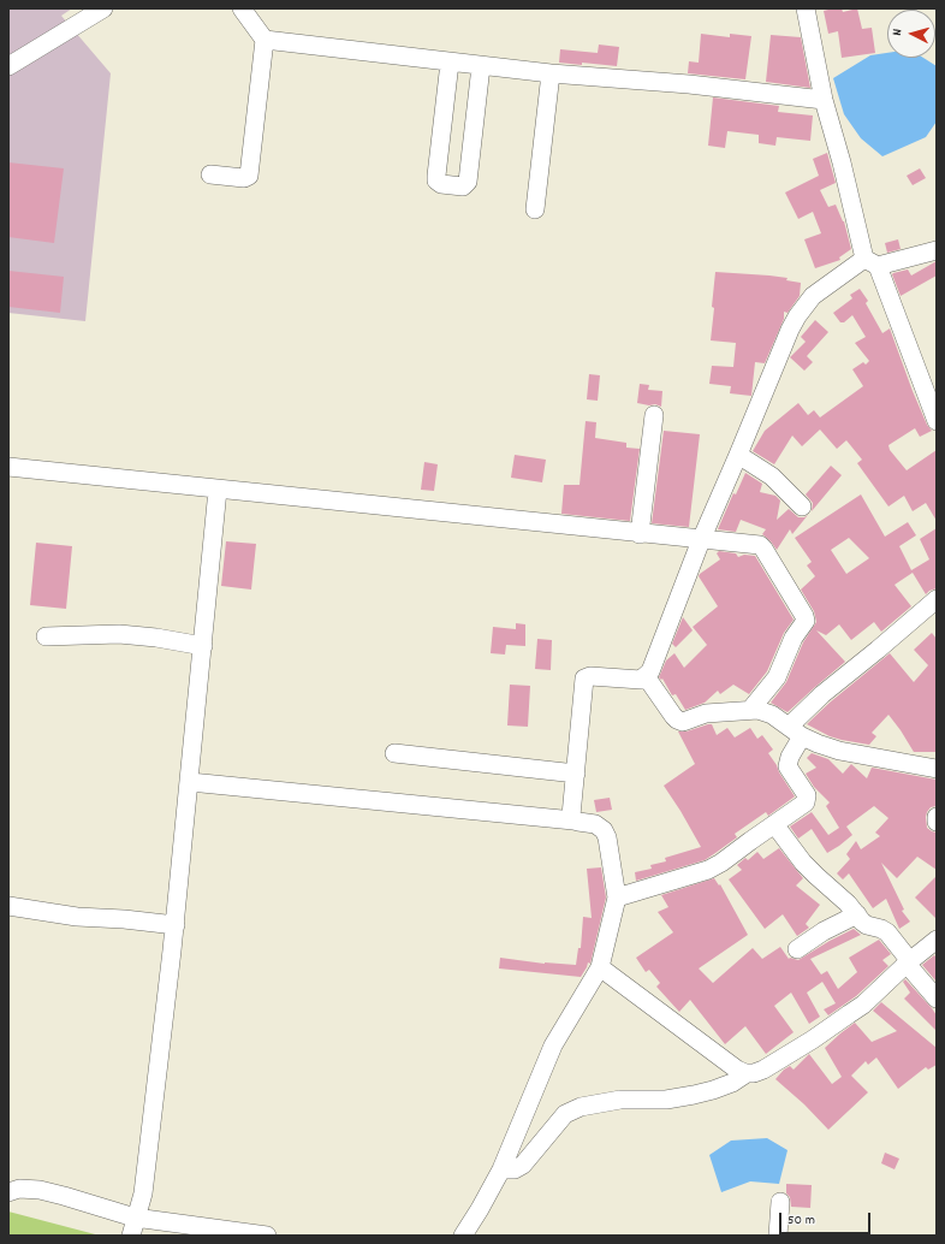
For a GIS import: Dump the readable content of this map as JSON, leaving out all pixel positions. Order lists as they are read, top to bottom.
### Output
{
  "scale_bar": "50 m",
  "north": "left"
}
